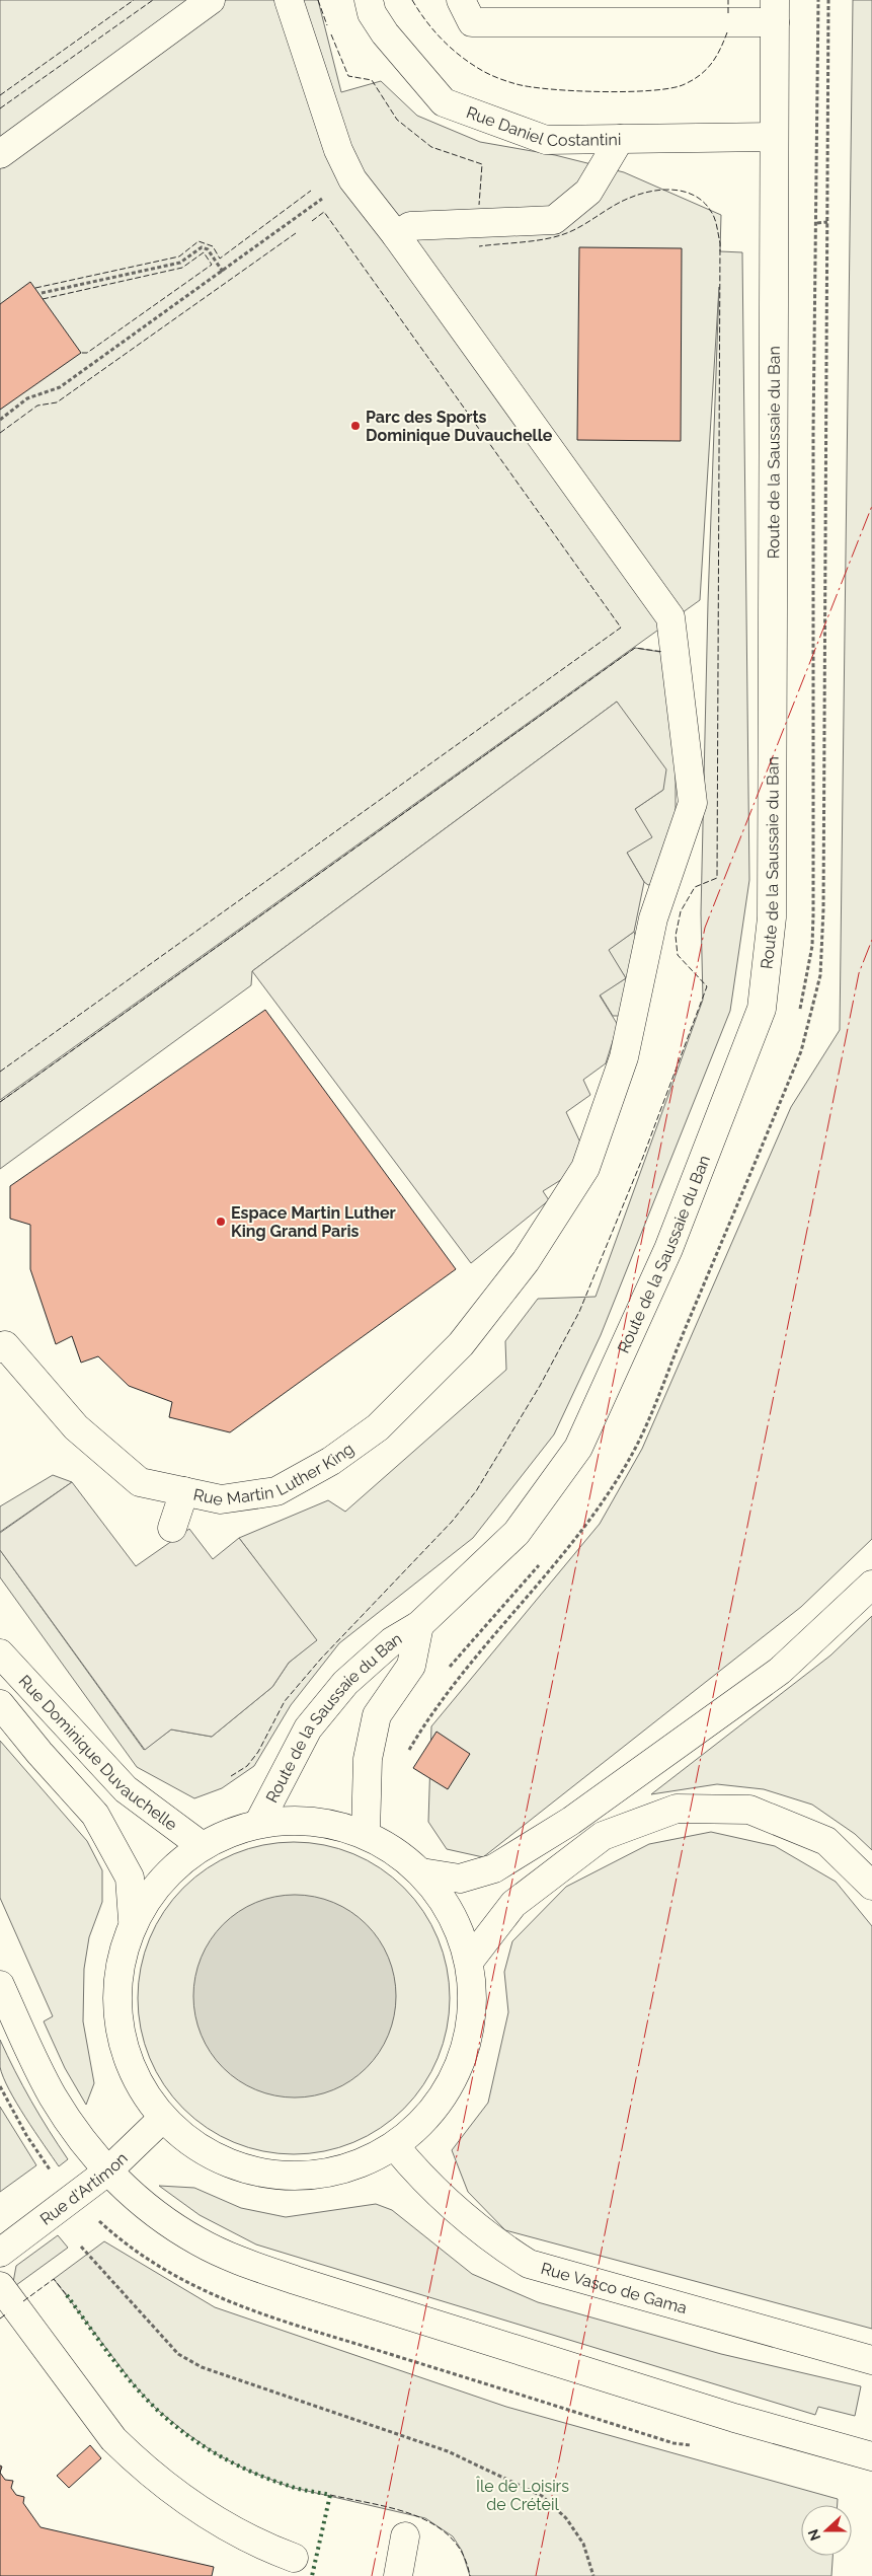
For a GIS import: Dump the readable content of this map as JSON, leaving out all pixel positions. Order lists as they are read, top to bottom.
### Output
{
  "streets": {
    "main road": [
      "Rue Daniel Costantini",
      "Route de la Saussaie du Ban",
      "Rue Martin Luther King",
      "Rue Dominique Duvauchelle",
      "Rue d'Artimon",
      "Rue Vasco de Gama"
    ]
  },
  "crossings": [
    ["Rue Daniel Costantini", "Route de la Saussaie du Ban"]
  ],
  "parks": ["Île de Loisirs de Créteil"],
  "places": ["Parc des Sports Dominique Duvauchelle", "Espace Martin Luther King Grand Paris"],
  "north": "left"
}
